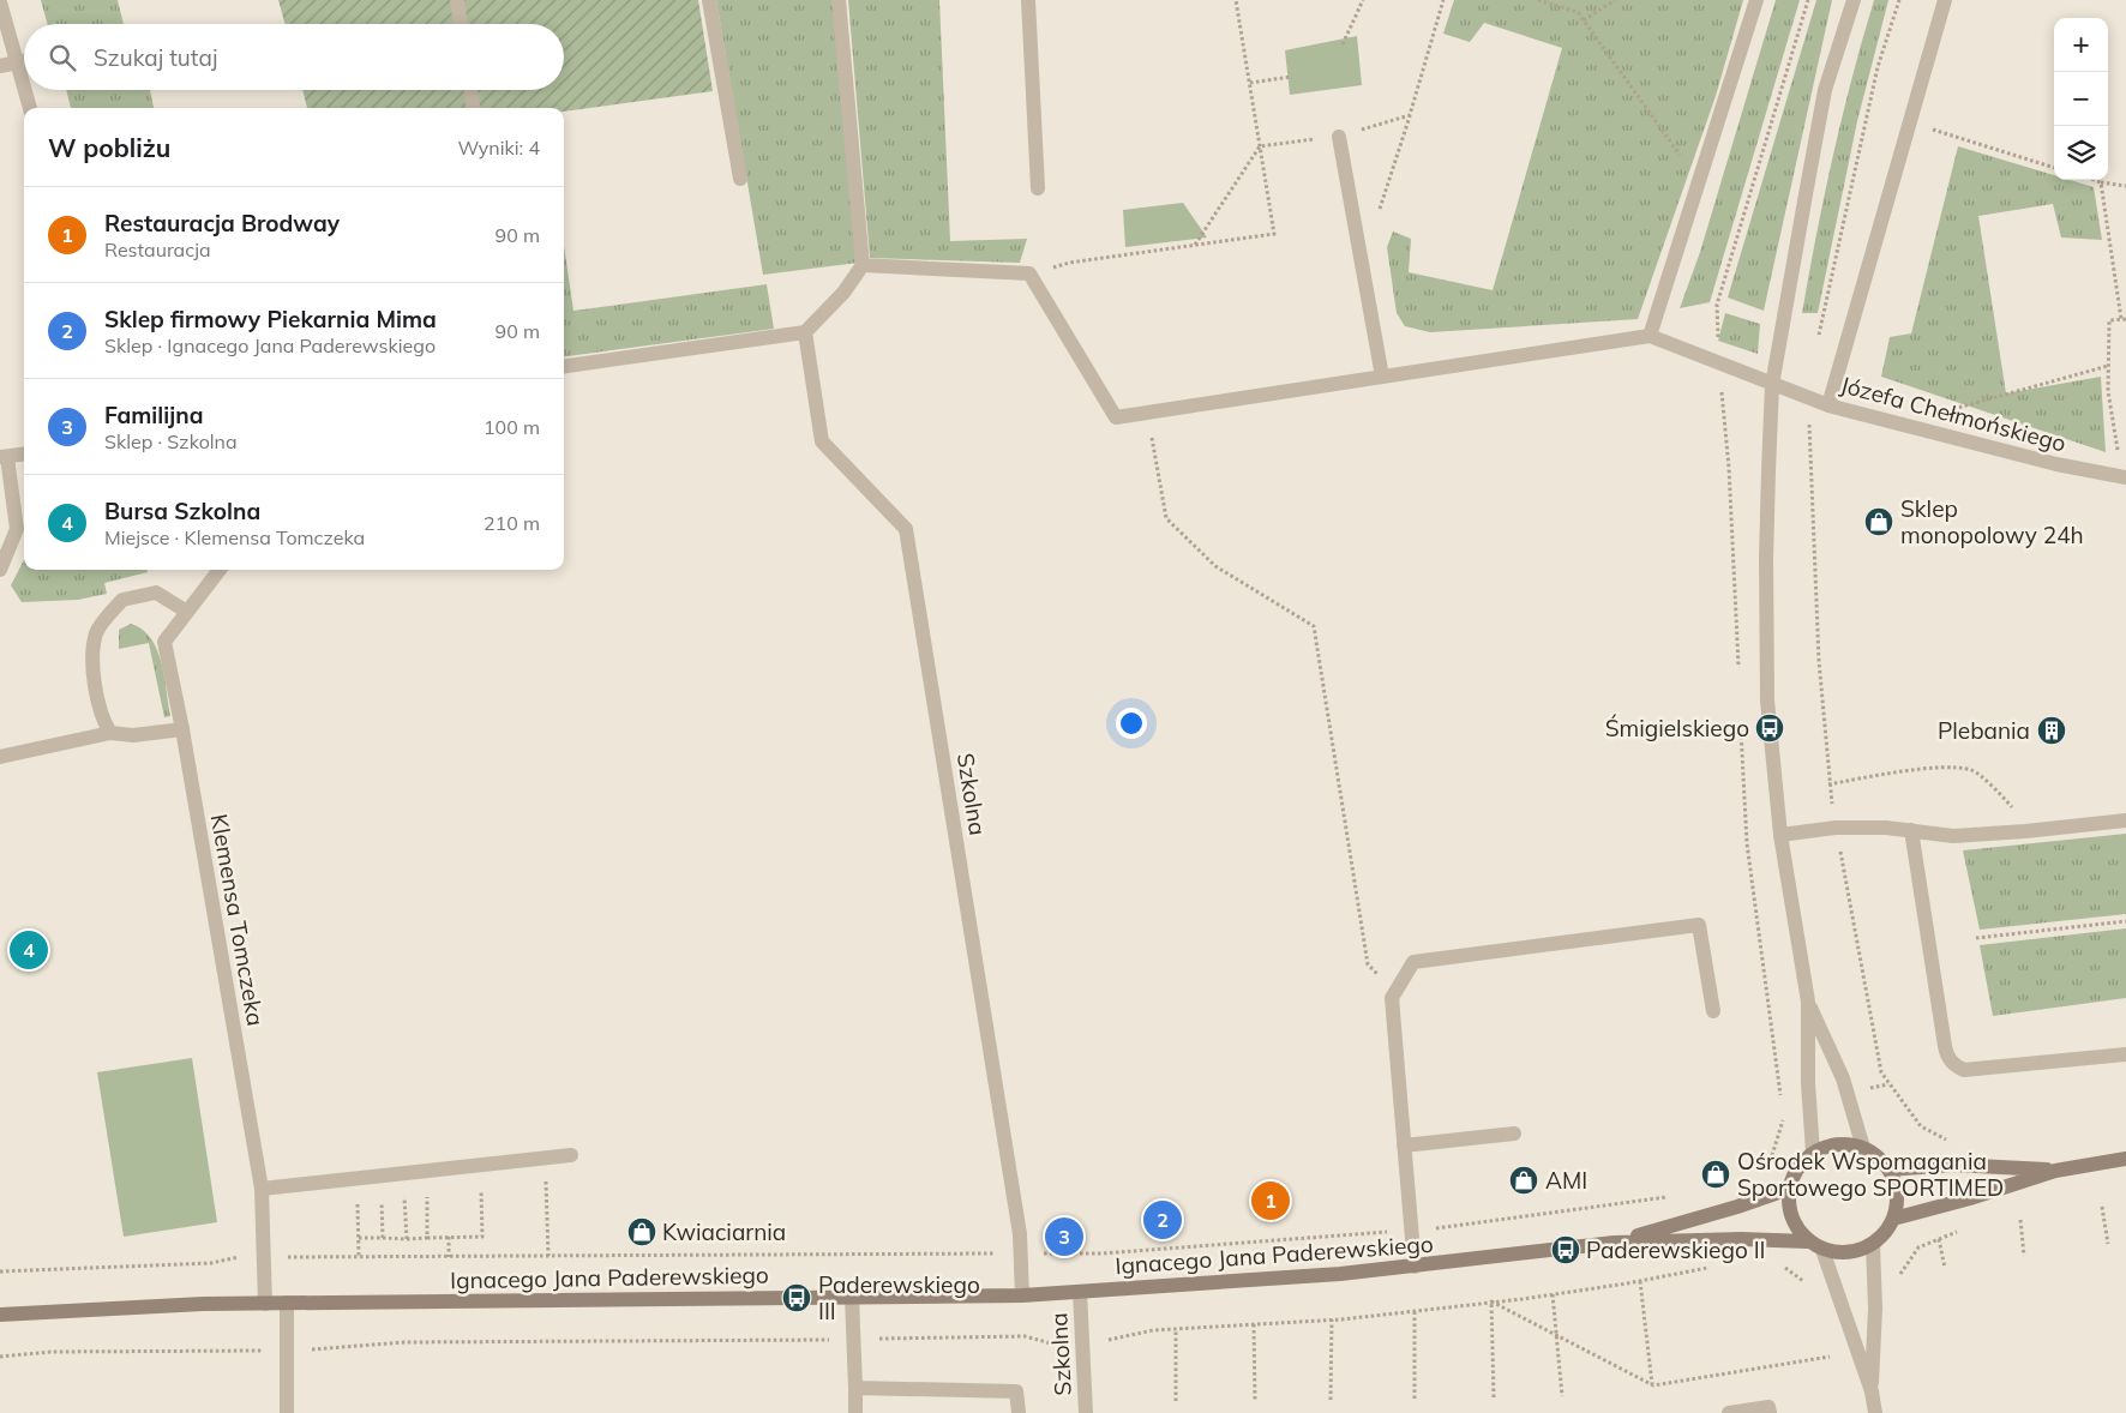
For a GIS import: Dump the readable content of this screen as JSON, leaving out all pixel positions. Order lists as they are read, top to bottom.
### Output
{
  "streets": {
    "street": [
      "Józefa Chełmońskiego",
      "Szkolna",
      "Klemensa Tomczeka",
      "Ignacego Jana Paderewskiego"
    ]
  },
  "crossings": [
    ["Szkolna", "Ignacego Jana Paderewskiego"],
    ["Klemensa Tomczeka", "Ignacego Jana Paderewskiego"]
  ],
  "places": {
    "shop": [
      "Sklep monopolowy 24h",
      "Ośrodek Wspomagania Sportowego SPORTIMED",
      "AMI",
      "Kwiaciarnia"
    ],
    "bus stop": ["Śmigielskiego", "Paderewskiego II", "Paderewskiego III"],
    "building": ["Plebania"]
  },
  "page": {
    "map_buttons": ["+", "−"],
    "search": "Szukaj tutaj",
    "heading": ["W pobliżu", "Wyniki: 4"],
    "list": [
      {
        "mark": "1",
        "name": "Restauracja Brodway",
        "note": "Restauracja",
        "value": "90 m"
      },
      {
        "mark": "2",
        "name": "Sklep firmowy Piekarnia Mima",
        "note": "Sklep · Ignacego Jana Paderewskiego",
        "value": "90 m"
      },
      {
        "mark": "3",
        "name": "Familijna",
        "note": "Sklep · Szkolna",
        "value": "100 m"
      },
      {
        "mark": "4",
        "name": "Bursa Szkolna",
        "note": "Miejsce · Klemensa Tomczeka",
        "value": "210 m"
      }
    ],
    "pins": [
      "4",
      "1",
      "2",
      "3"
    ]
  }
}
